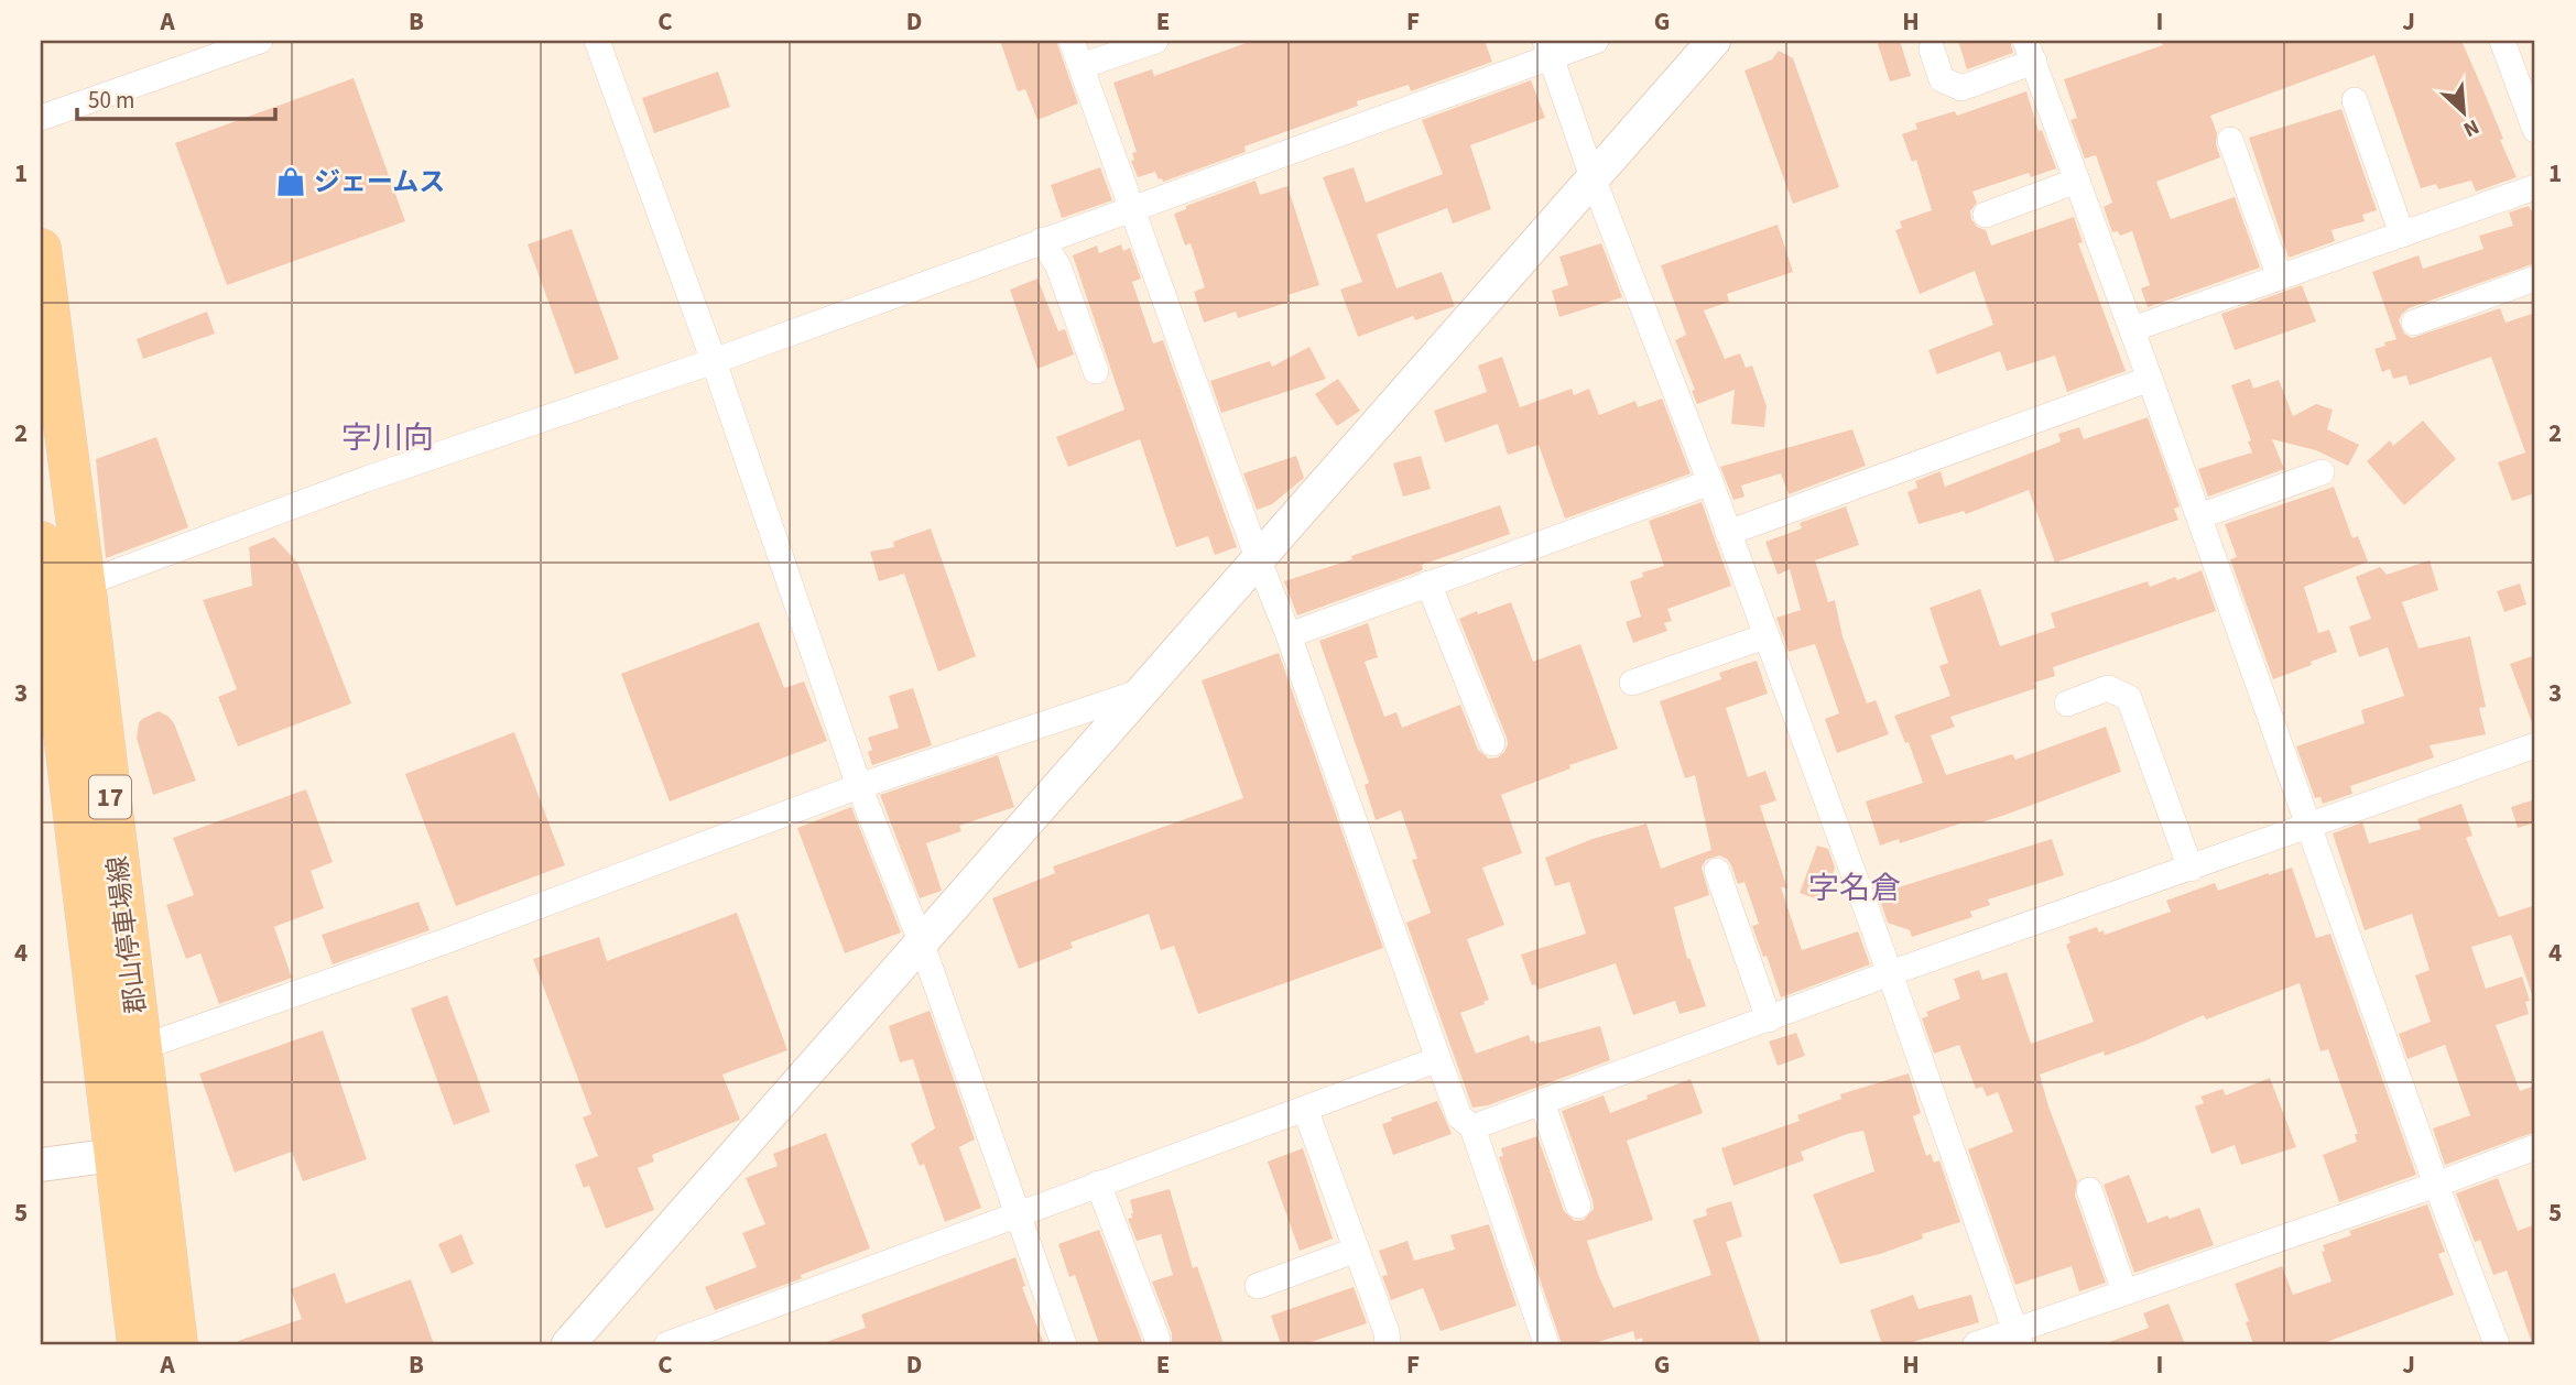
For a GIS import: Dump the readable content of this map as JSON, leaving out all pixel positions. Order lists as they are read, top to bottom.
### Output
{
  "streets": {
    "main road": ["17", "郡山停車場線"]
  },
  "districts": ["字川向", "字名倉"],
  "places": {
    "shop": ["ジェームス"]
  },
  "scale_bar": "50 m",
  "north": "bottom right",
  "grid": {
    "columns": [
      "A",
      "B",
      "C",
      "D",
      "E",
      "F",
      "G",
      "H",
      "I",
      "J"
    ],
    "rows": [
      "1",
      "2",
      "3",
      "4",
      "5"
    ]
  }
}
